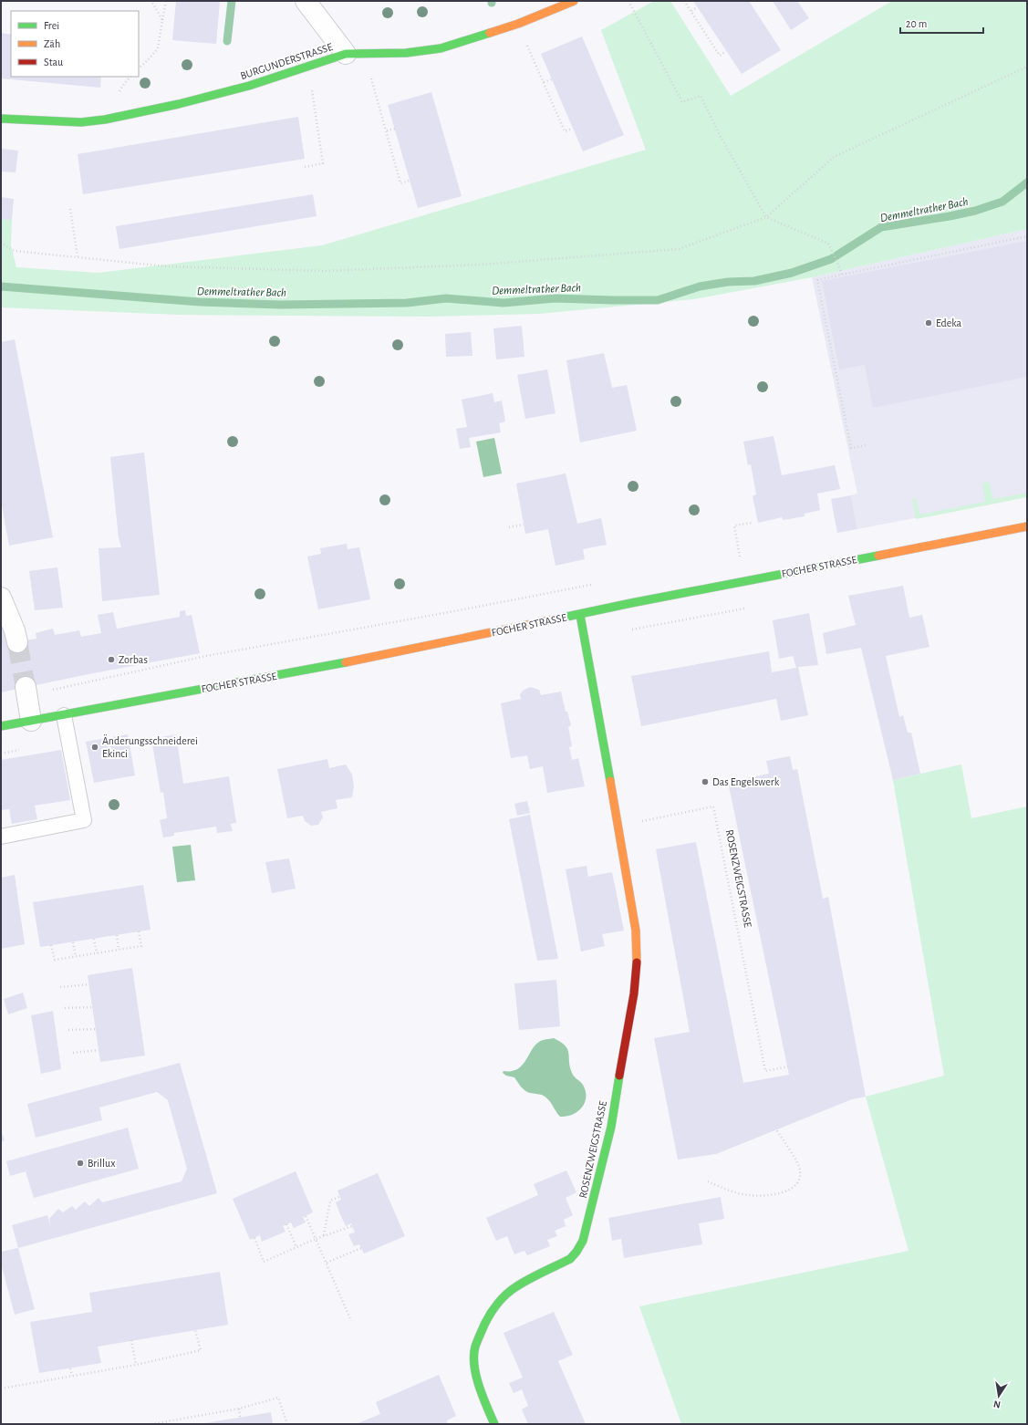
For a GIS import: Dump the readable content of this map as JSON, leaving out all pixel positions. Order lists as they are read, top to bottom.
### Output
{
  "streets": {
    "street": ["BURGUNDERSTRASSE", "FOCHER STRASSE", "ROSENZWEIGSTRASSE"]
  },
  "crossings": [
    ["FOCHER STRASSE", "ROSENZWEIGSTRASSE"]
  ],
  "water": ["Demmeltrather Bach"],
  "places": [
    "Edeka",
    "Zorbas",
    "Änderungsschneiderei Ekinci",
    "Das Engelswerk",
    "Brillux"
  ],
  "legend": ["Frei", "Zäh", "Stau"],
  "scale_bar": "20 m",
  "north": "bottom"
}
